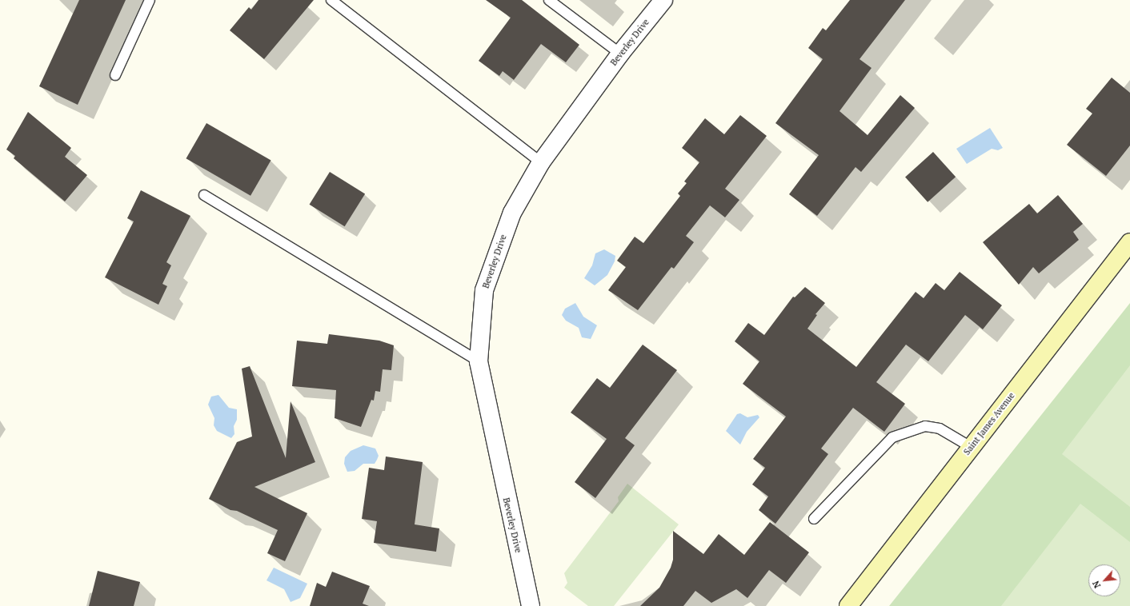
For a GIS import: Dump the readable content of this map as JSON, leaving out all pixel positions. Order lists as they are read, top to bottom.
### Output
{
  "streets": {
    "main road": ["Saint James Avenue"],
    "street": ["Beverley Drive"]
  },
  "north": "bottom left"
}
